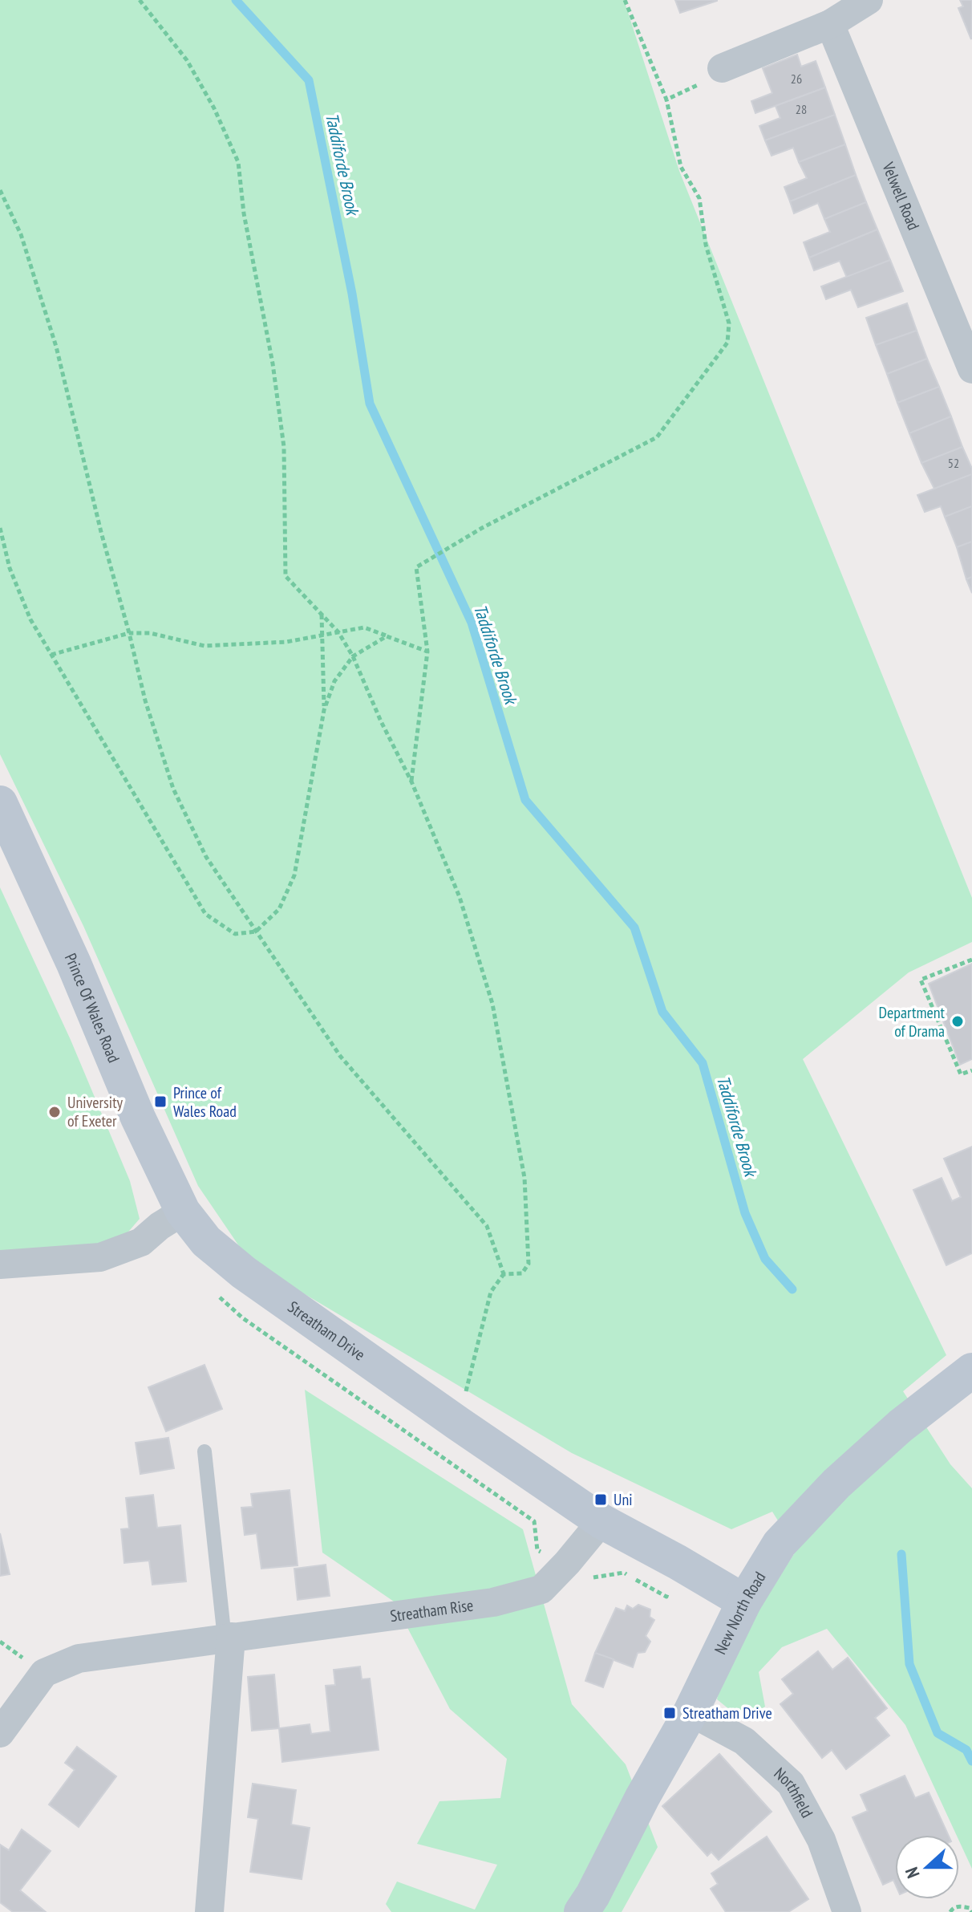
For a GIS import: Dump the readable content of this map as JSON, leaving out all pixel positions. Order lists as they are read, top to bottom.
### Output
{
  "streets": {
    "street": [
      "Velwell Road",
      "Prince Of Wales Road",
      "Streatham Drive",
      "Streatham Rise",
      "New North Road",
      "Northfield"
    ]
  },
  "crossings": [
    ["Prince Of Wales Road", "Streatham Drive"],
    ["Streatham Drive", "Streatham Rise"],
    ["Streatham Drive", "New North Road"],
    ["New North Road", "Northfield"]
  ],
  "water": ["Taddiforde Brook"],
  "places": {
    "other": ["Department of Drama", "University of Exeter"],
    "transit": ["Prince of Wales Road", "Uni", "Streatham Drive"]
  },
  "house_numbers": ["26", "28", "52"],
  "north": "left"
}
